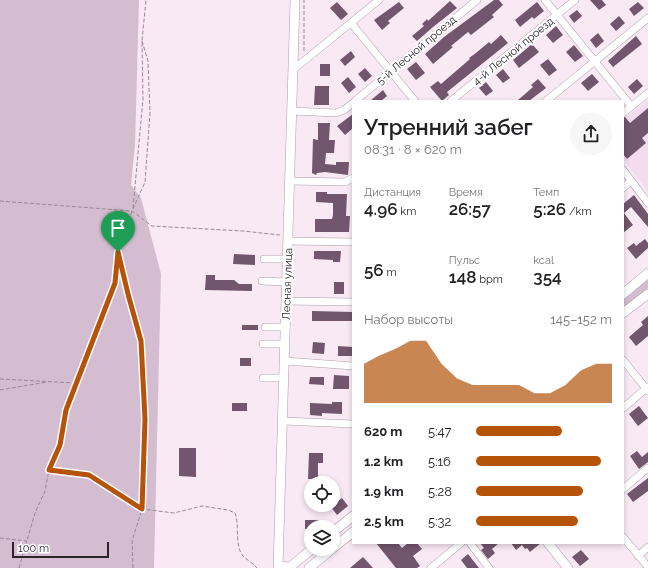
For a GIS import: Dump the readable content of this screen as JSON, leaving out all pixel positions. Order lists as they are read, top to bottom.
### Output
{
  "streets": {
    "main road": ["Лесная улица"],
    "street": ["5-й Лесной проезд", "4-й Лесной проезд"]
  },
  "crossings": [
    ["5-й Лесной проезд", "Лесная улица"]
  ],
  "scale_bar": "100 m",
  "page": {
    "heading": ["Утренний забег", "08:31 · 8 × 620 m"],
    "stats": [
      ["Дистанция", "4.96 km"],
      ["Время", "26:57"],
      ["Темп", "5:26 /km"],
      ["56 m"],
      ["Пульс", "148 bpm"],
      ["kcal", "354"]
    ],
    "chart": ["Набор высоты", "145–152 m"],
    "list": [
      {
        "name": "620 m",
        "note": "5:47"
      },
      {
        "name": "1.2 km",
        "note": "5:16"
      },
      {
        "name": "1.9 km",
        "note": "5:28"
      },
      {
        "name": "2.5 km",
        "note": "5:32"
      }
    ],
    "scale": "100 m"
  }
}
